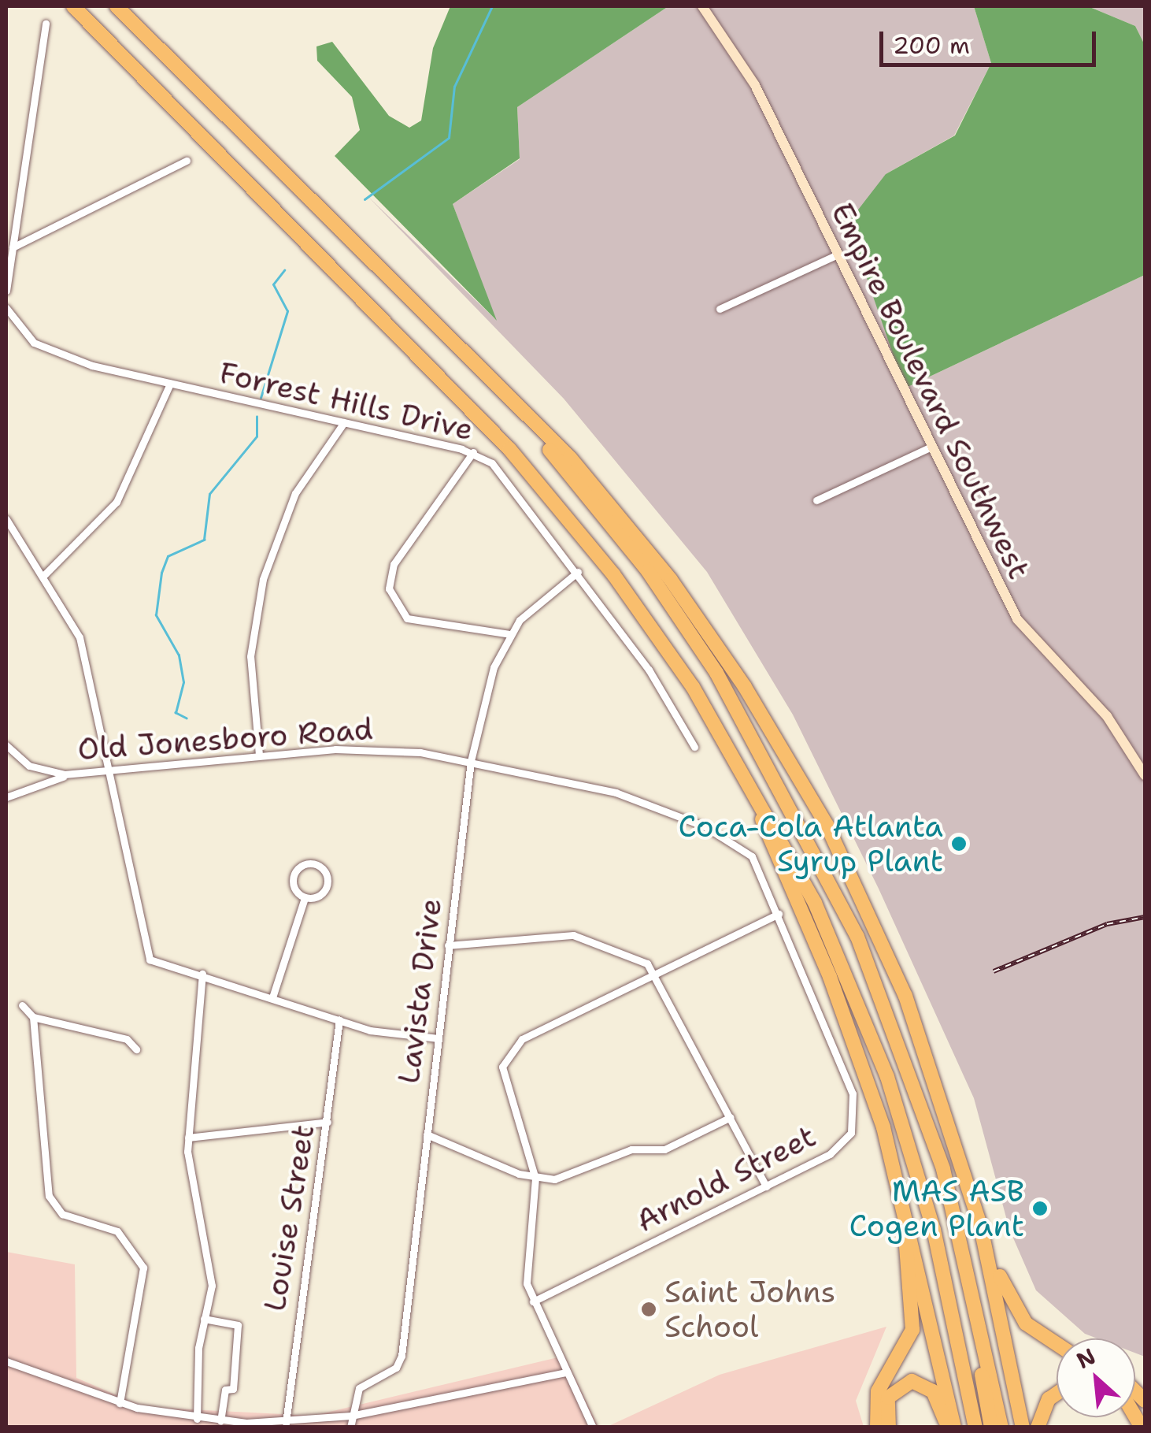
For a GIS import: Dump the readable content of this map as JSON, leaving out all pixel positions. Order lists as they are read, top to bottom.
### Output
{
  "streets": {
    "street": [
      "Empire Boulevard Southwest",
      "Forrest Hills Drive",
      "Old Jonesboro Road",
      "Lavista Drive",
      "Arnold Street",
      "Louise Street"
    ]
  },
  "crossings": [
    ["Old Jonesboro Road", "Lavista Drive"],
    ["Old Jonesboro Road", "Arnold Street"]
  ],
  "places": ["Coca-Cola Atlanta Syrup Plant", "MAS ASB Cogen Plant", "Saint Johns School"],
  "scale_bar": "200 m",
  "north": "top left"
}
